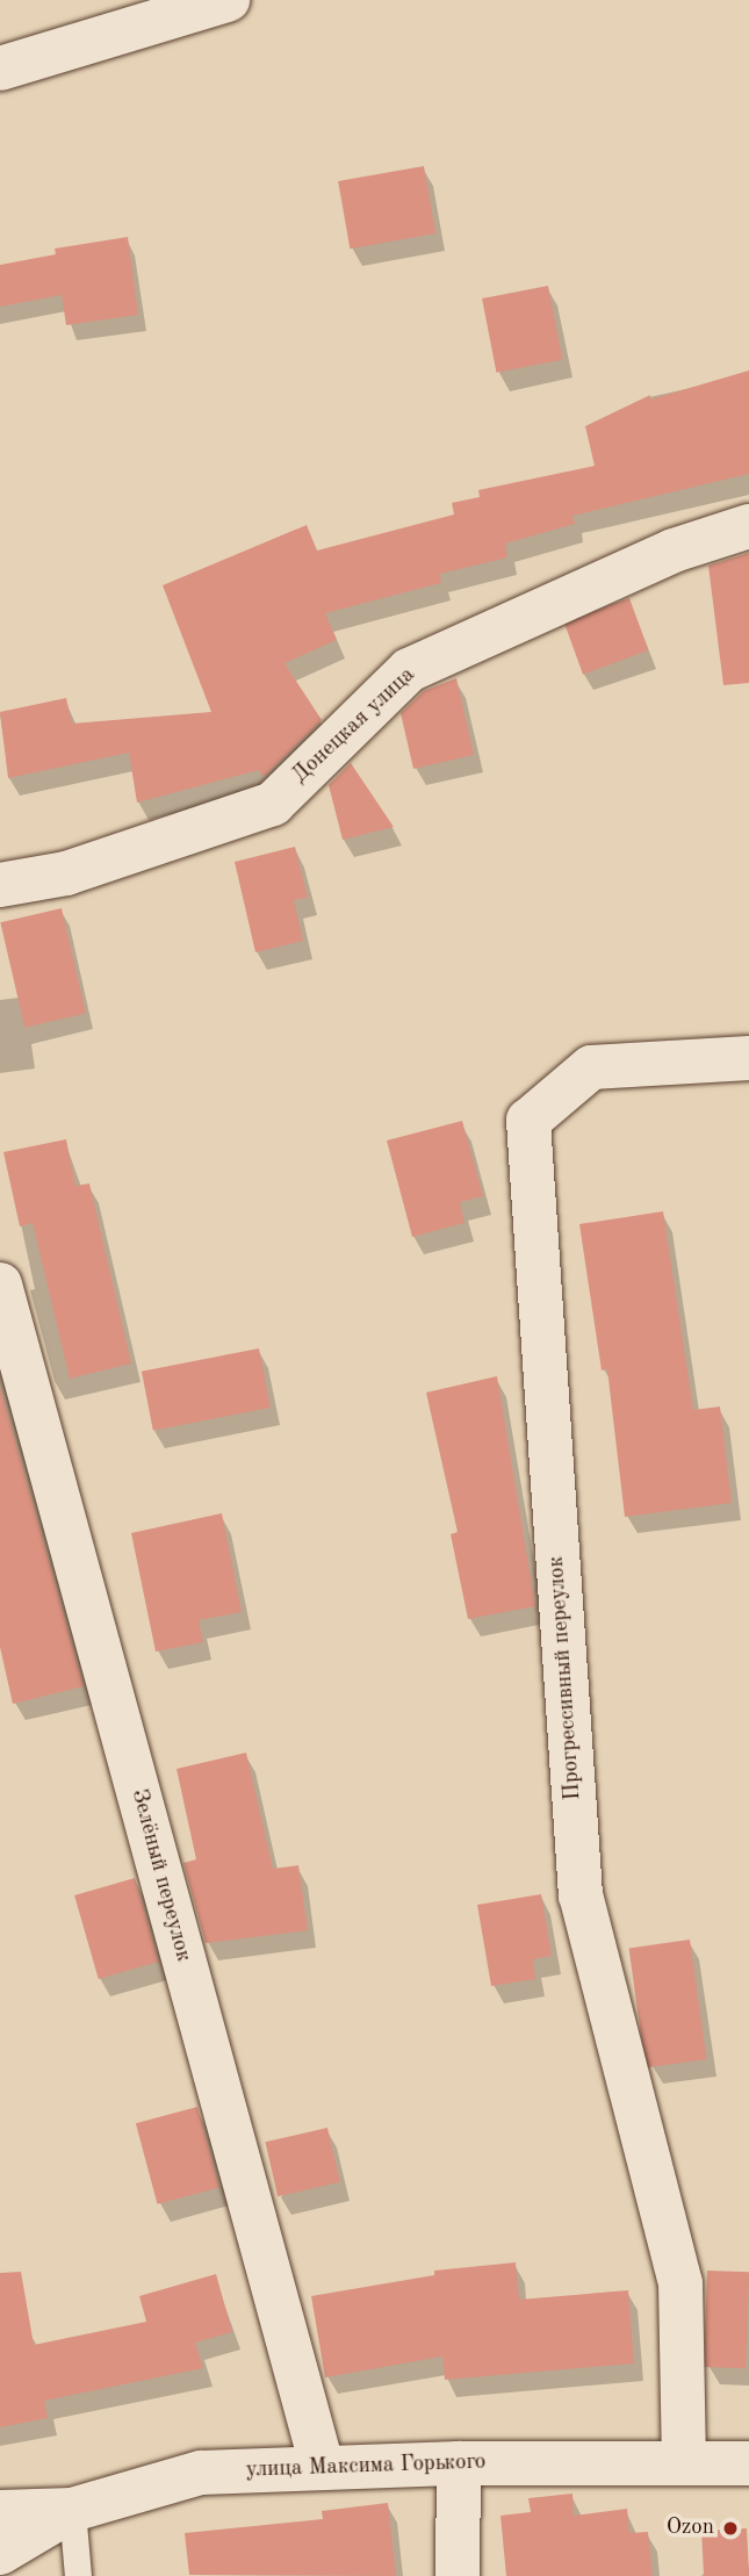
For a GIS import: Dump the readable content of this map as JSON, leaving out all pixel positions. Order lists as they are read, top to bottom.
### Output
{
  "streets": {
    "street": [
      "Донецкая улица",
      "Прогрессивный переулок",
      "Зелёный переулок",
      "улица Максима Горького"
    ]
  },
  "crossings": [
    ["Прогрессивный переулок", "улица Максима Горького"],
    ["Зелёный переулок", "улица Максима Горького"]
  ],
  "places": ["Ozon"]
}
